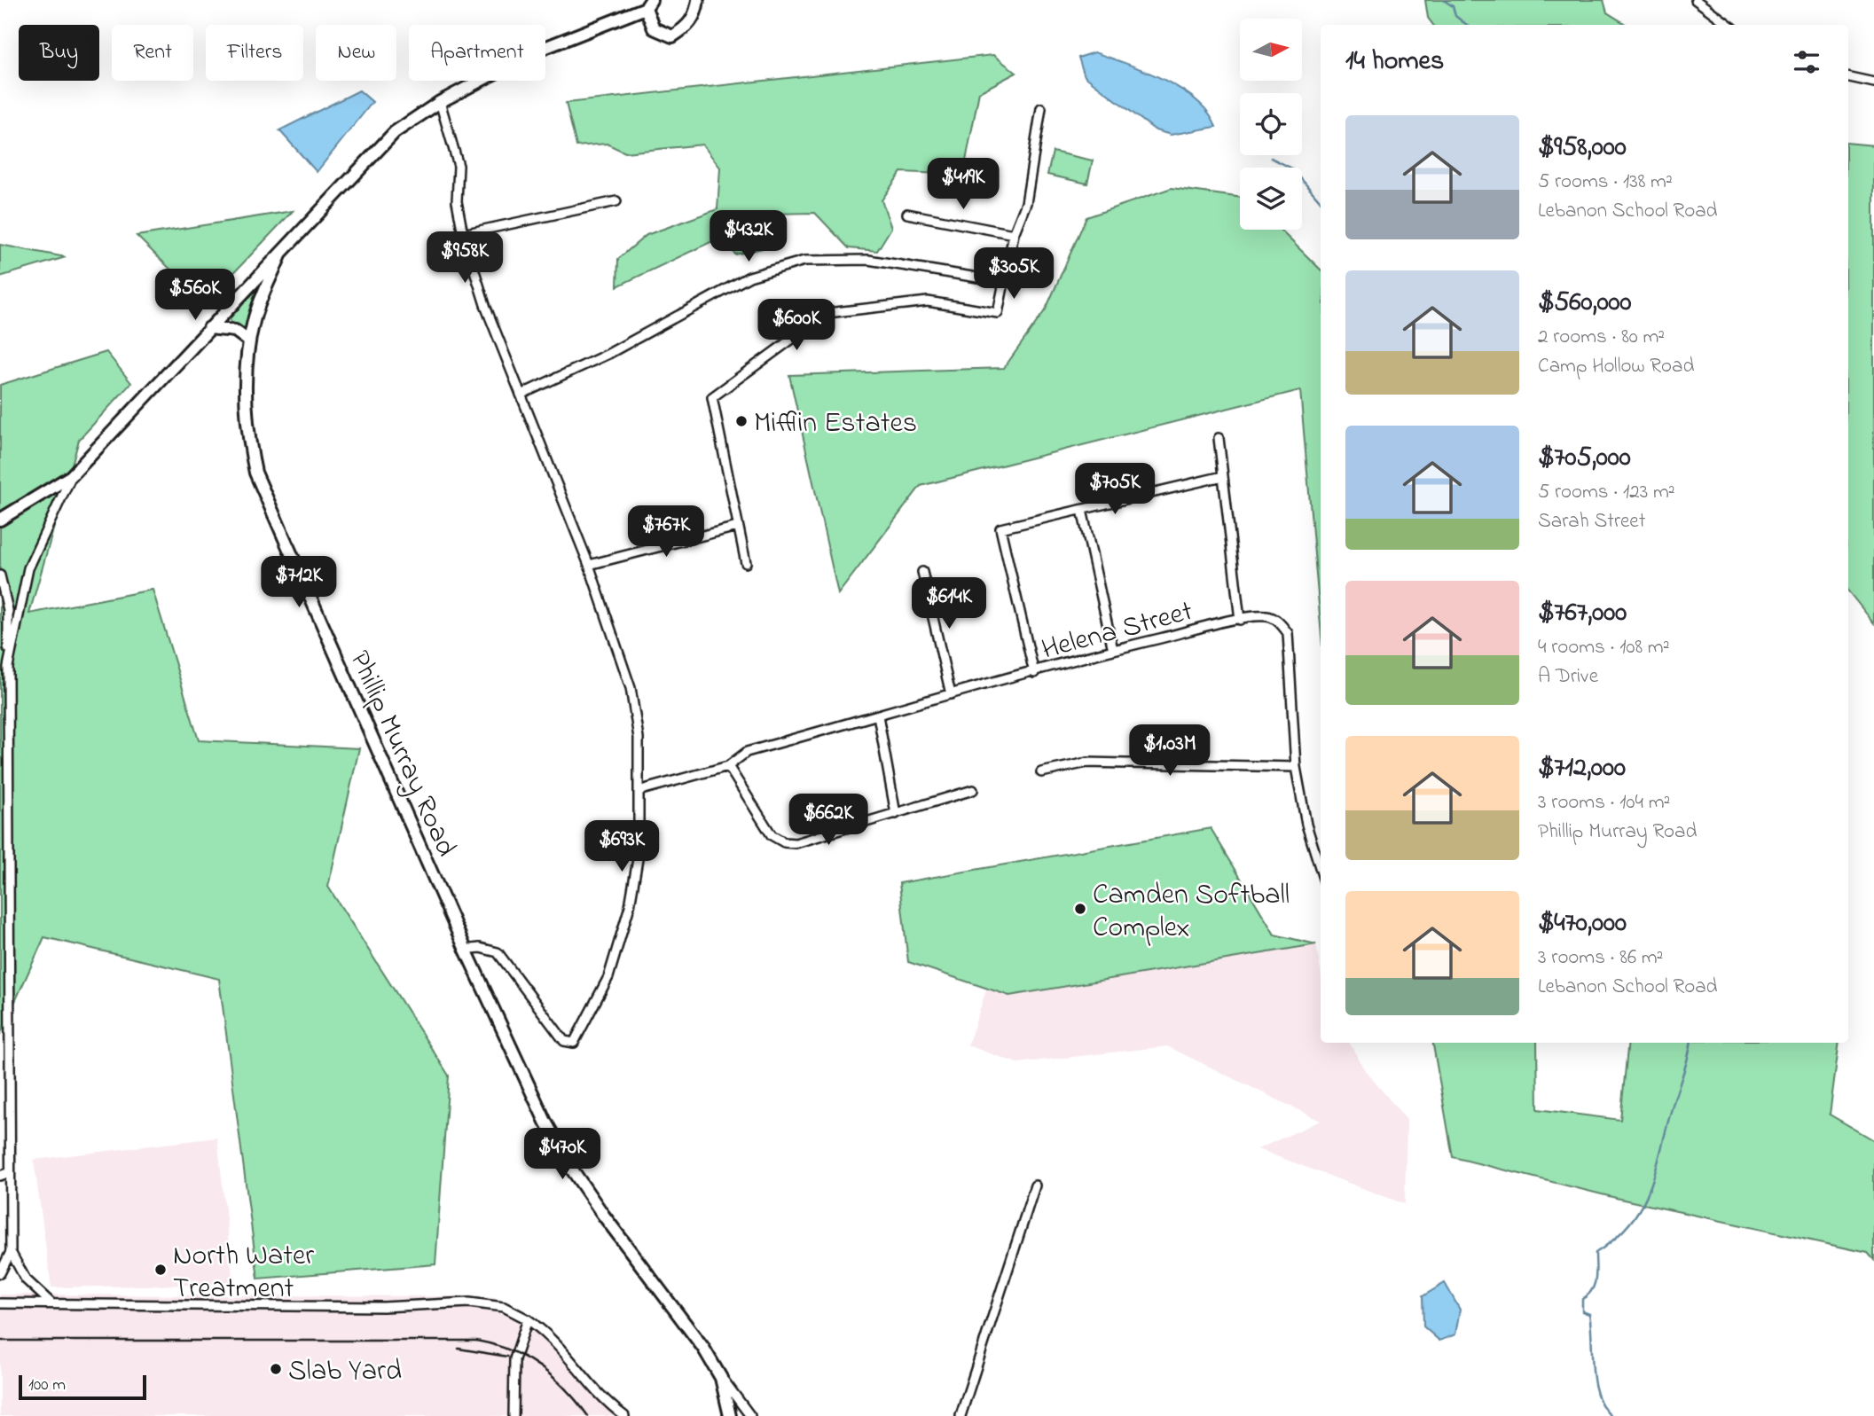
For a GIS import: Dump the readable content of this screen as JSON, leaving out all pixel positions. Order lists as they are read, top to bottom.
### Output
{
  "streets": {
    "street": ["Helena Street", "Phillip Murray Road"]
  },
  "places": [
    "Mifflin Estates",
    "Camden Softball Complex",
    "North Water Treatment",
    "Slab Yard"
  ],
  "scale_bar": "100 m",
  "north": "right",
  "page": {
    "chip": [
      "Buy",
      "Rent",
      "Filters",
      "New",
      "Apartment"
    ],
    "heading": "14 homes",
    "list": [
      {
        "name": "$958,000",
        "note": "5 rooms · 138 m² · Lebanon School Road"
      },
      {
        "name": "$560,000",
        "note": "2 rooms · 80 m² · Camp Hollow Road"
      },
      {
        "name": "$705,000",
        "note": "5 rooms · 123 m² · Sarah Street"
      },
      {
        "name": "$767,000",
        "note": "4 rooms · 108 m² · A Drive"
      },
      {
        "name": "$712,000",
        "note": "3 rooms · 104 m² · Phillip Murray Road"
      },
      {
        "name": "$470,000",
        "note": "3 rooms · 86 m² · Lebanon School Road"
      }
    ],
    "price": [
      "$419K",
      "$432K",
      "$958K",
      "$305K",
      "$560K",
      "$600K",
      "$705K",
      "$767K",
      "$712K",
      "$614K",
      "$1.03M",
      "$662K",
      "$693K",
      "$470K"
    ],
    "scale": "100 m"
  }
}
